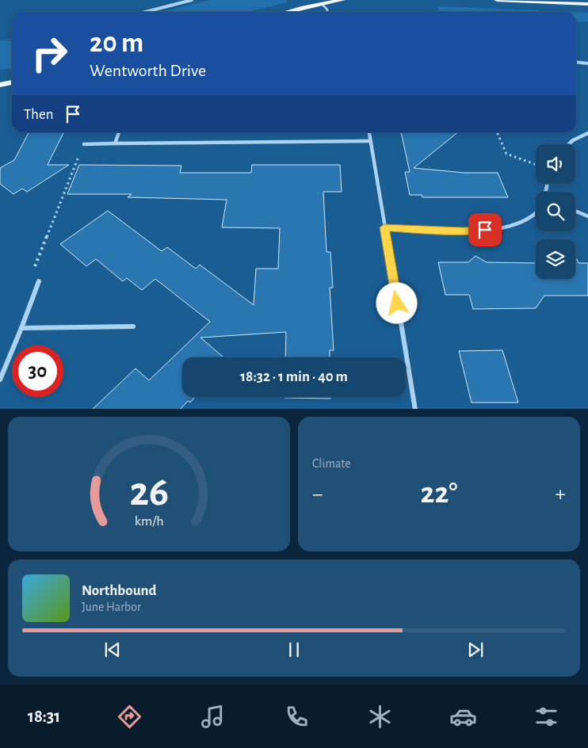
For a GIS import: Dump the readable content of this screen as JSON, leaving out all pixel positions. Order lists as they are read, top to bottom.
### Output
{
  "page": {
    "turn": ["20 m", "Wentworth Drive"],
    "then": "Then",
    "limit": "30",
    "trip": "18:32 · 1 min · 40 m",
    "tile": "Climate",
    "heat": ["−", "22°", "+"],
    "song": ["Northbound", "June Harbor"],
    "tabs": "18:31",
    "gauge": ["26", "km/h"]
  }
}
